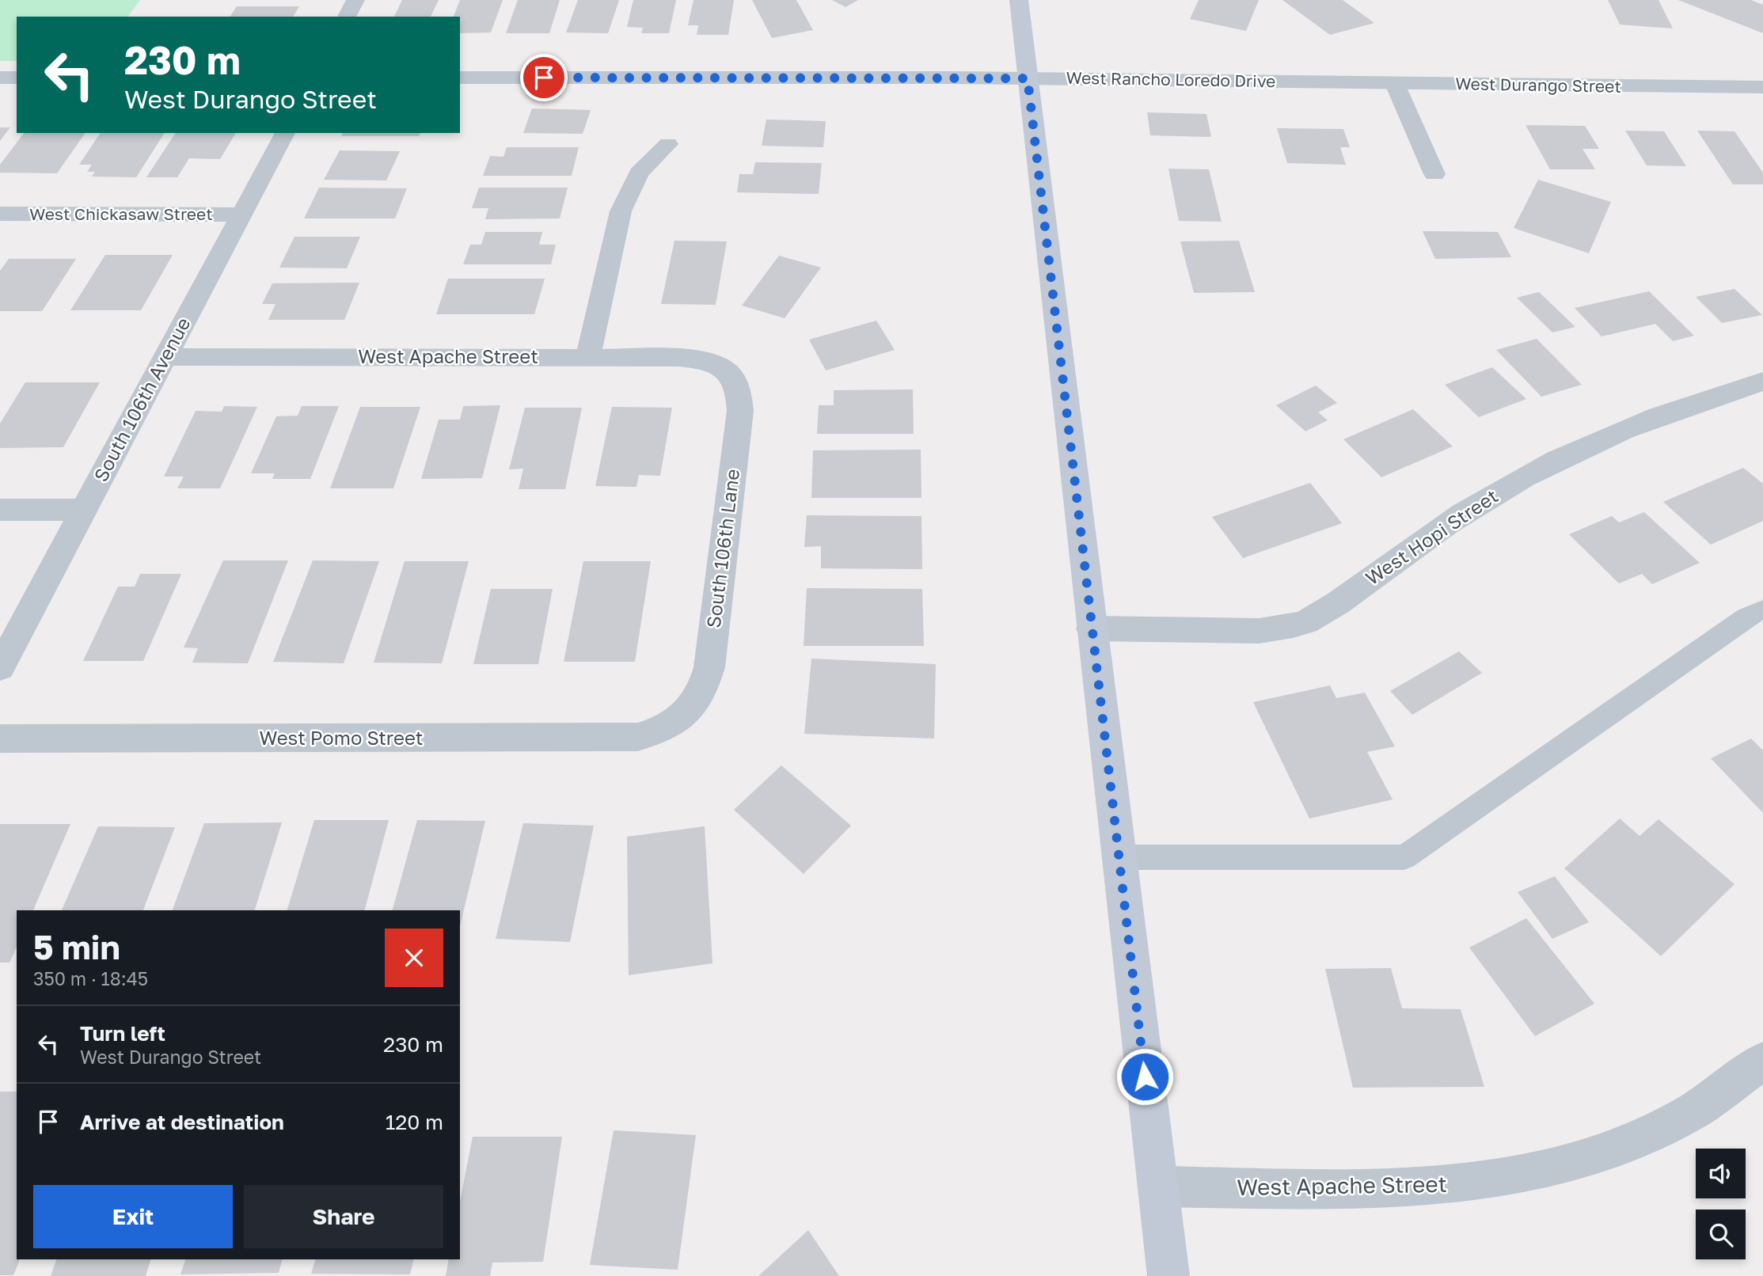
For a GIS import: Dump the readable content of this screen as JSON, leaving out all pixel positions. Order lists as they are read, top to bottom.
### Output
{
  "streets": {
    "street": [
      "West Rancho Loredo Drive",
      "West Durango Street",
      "West Chickasaw Street",
      "West Apache Street",
      "South 106th Avenue",
      "West Hopi Street",
      "South 106th Lane",
      "West Pomo Street"
    ]
  },
  "crossings": [
    ["West Rancho Loredo Drive", "West Durango Street"],
    ["West Chickasaw Street", "South 106th Avenue"],
    ["West Apache Street", "South 106th Avenue"],
    ["West Apache Street", "South 106th Lane"],
    ["South 106th Lane", "West Pomo Street"]
  ],
  "page": {
    "turn": ["230 m", "West Durango Street"],
    "heading": ["5 min", "350 m · 18:45"],
    "list": [
      {
        "name": "Turn left",
        "note": "West Durango Street",
        "value": "230 m"
      },
      {
        "name": "Arrive at destination",
        "value": "120 m"
      }
    ],
    "buttons": ["Exit", "Share"]
  }
}
